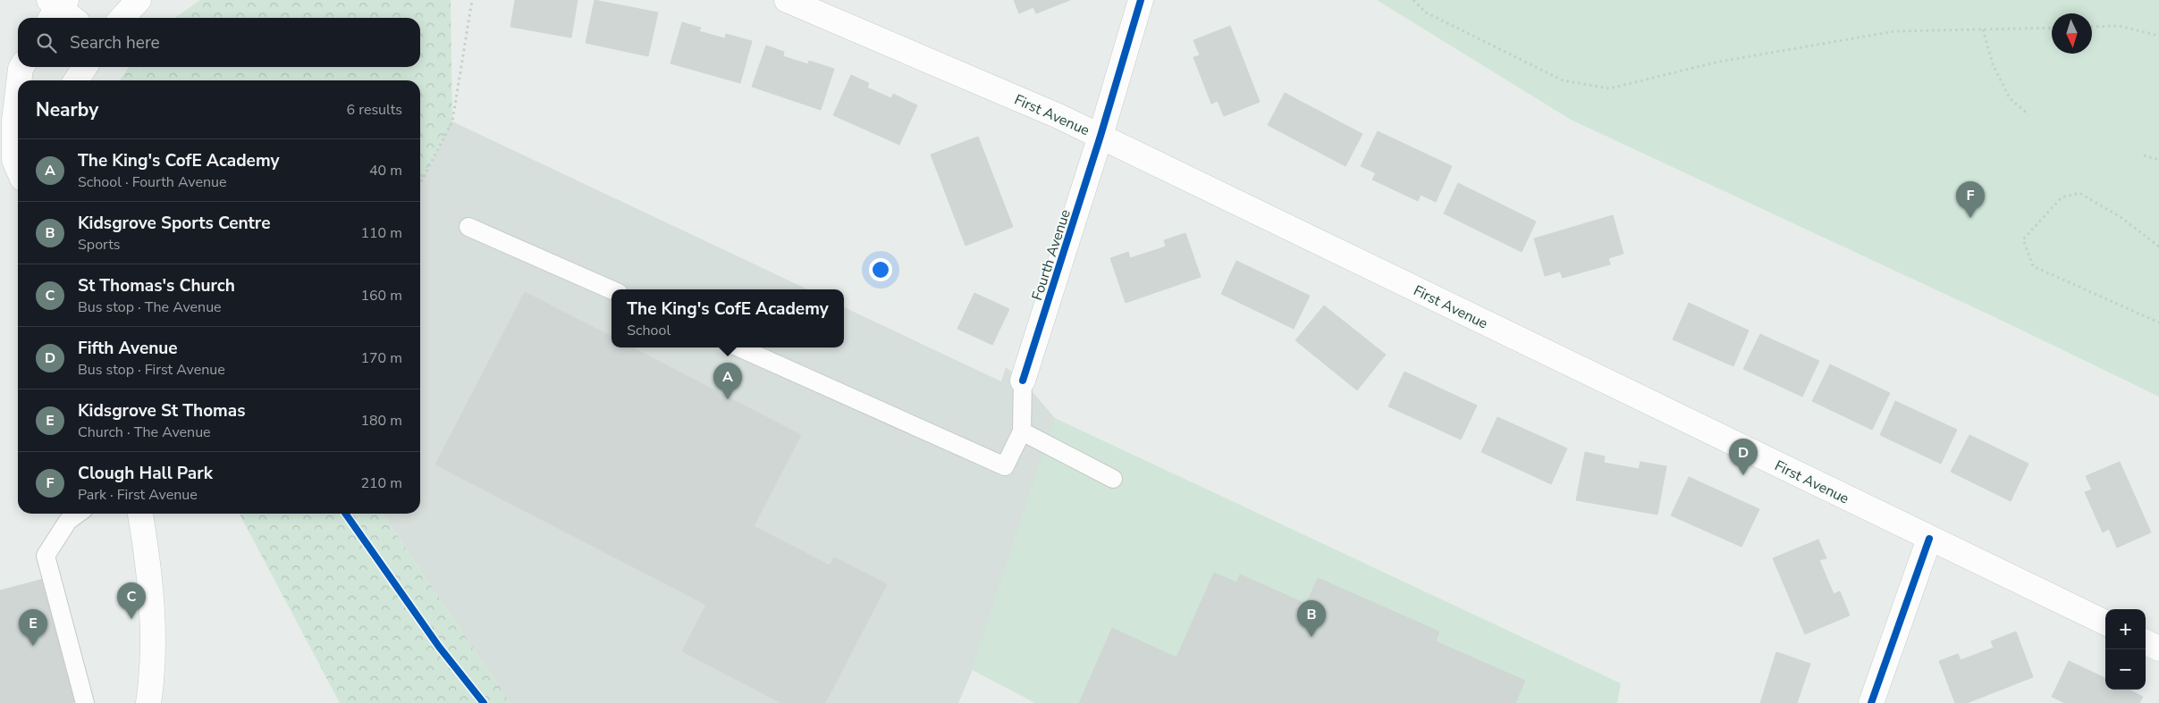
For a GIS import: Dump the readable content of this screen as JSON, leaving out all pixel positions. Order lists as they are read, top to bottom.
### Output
{
  "streets": {
    "main road": ["First Avenue", "Fourth Avenue"]
  },
  "crossings": [
    ["First Avenue", "Fourth Avenue"]
  ],
  "north": "bottom",
  "page": {
    "search": "Search here",
    "heading": ["Nearby", "6 results"],
    "list": [
      {
        "mark": "A",
        "name": "The King's CofE Academy",
        "note": "School · Fourth Avenue",
        "value": "40 m"
      },
      {
        "mark": "B",
        "name": "Kidsgrove Sports Centre",
        "note": "Sports",
        "value": "110 m"
      },
      {
        "mark": "C",
        "name": "St Thomas's Church",
        "note": "Bus stop · The Avenue",
        "value": "160 m"
      },
      {
        "mark": "D",
        "name": "Fifth Avenue",
        "note": "Bus stop · First Avenue",
        "value": "170 m"
      },
      {
        "mark": "E",
        "name": "Kidsgrove St Thomas",
        "note": "Church · The Avenue",
        "value": "180 m"
      },
      {
        "mark": "F",
        "name": "Clough Hall Park",
        "note": "Park · First Avenue",
        "value": "210 m"
      }
    ],
    "pins": [
      "F",
      "A",
      "D",
      "C",
      "B",
      "E"
    ],
    "popup": ["The King's CofE Academy", "School"],
    "map_buttons": ["+", "−"]
  }
}
